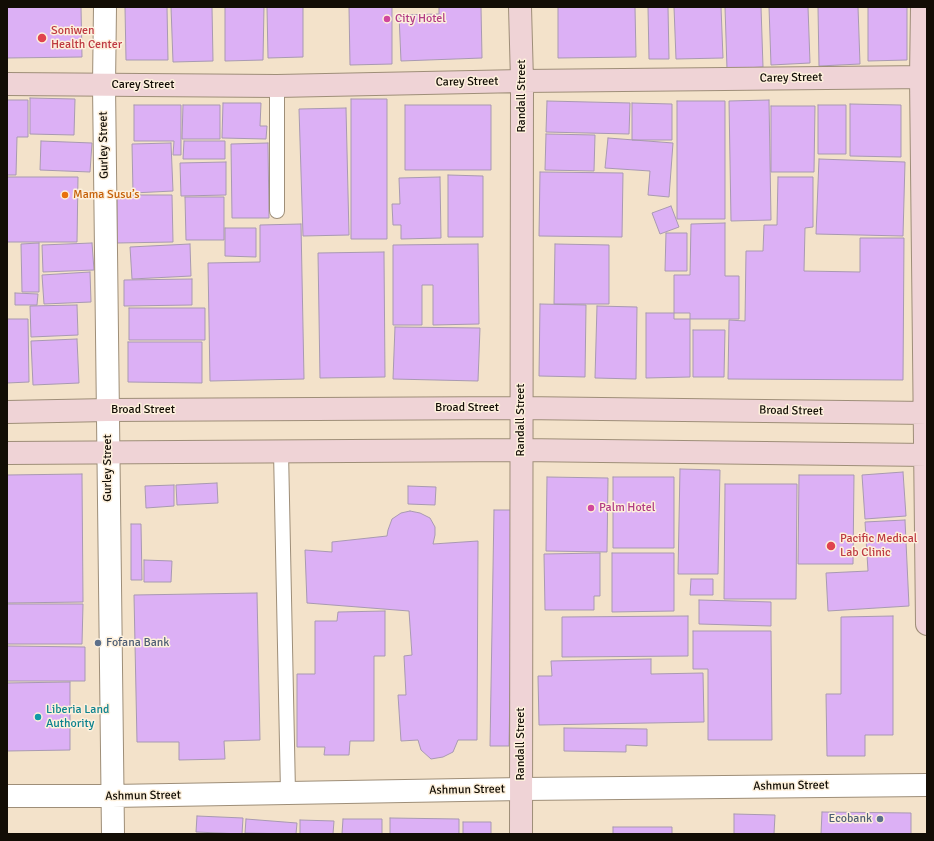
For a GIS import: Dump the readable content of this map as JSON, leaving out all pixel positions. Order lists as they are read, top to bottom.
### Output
{
  "streets": {
    "street": [
      "Carey Street",
      "Randall Street",
      "Gurley Street",
      "Broad Street",
      "Ashmun Street"
    ]
  },
  "crossings": [
    ["Carey Street", "Randall Street"],
    ["Carey Street", "Gurley Street"],
    ["Randall Street", "Broad Street"],
    ["Randall Street", "Ashmun Street"],
    ["Gurley Street", "Broad Street"],
    ["Gurley Street", "Ashmun Street"]
  ],
  "places": [
    "City Hotel",
    "Soniwen Health Center",
    "Mama Susu’s",
    "Palm Hotel",
    "Pacific Medical Lab Clinic",
    "Fofana Bank",
    "Liberia Land Authority",
    "Ecobank"
  ]
}
